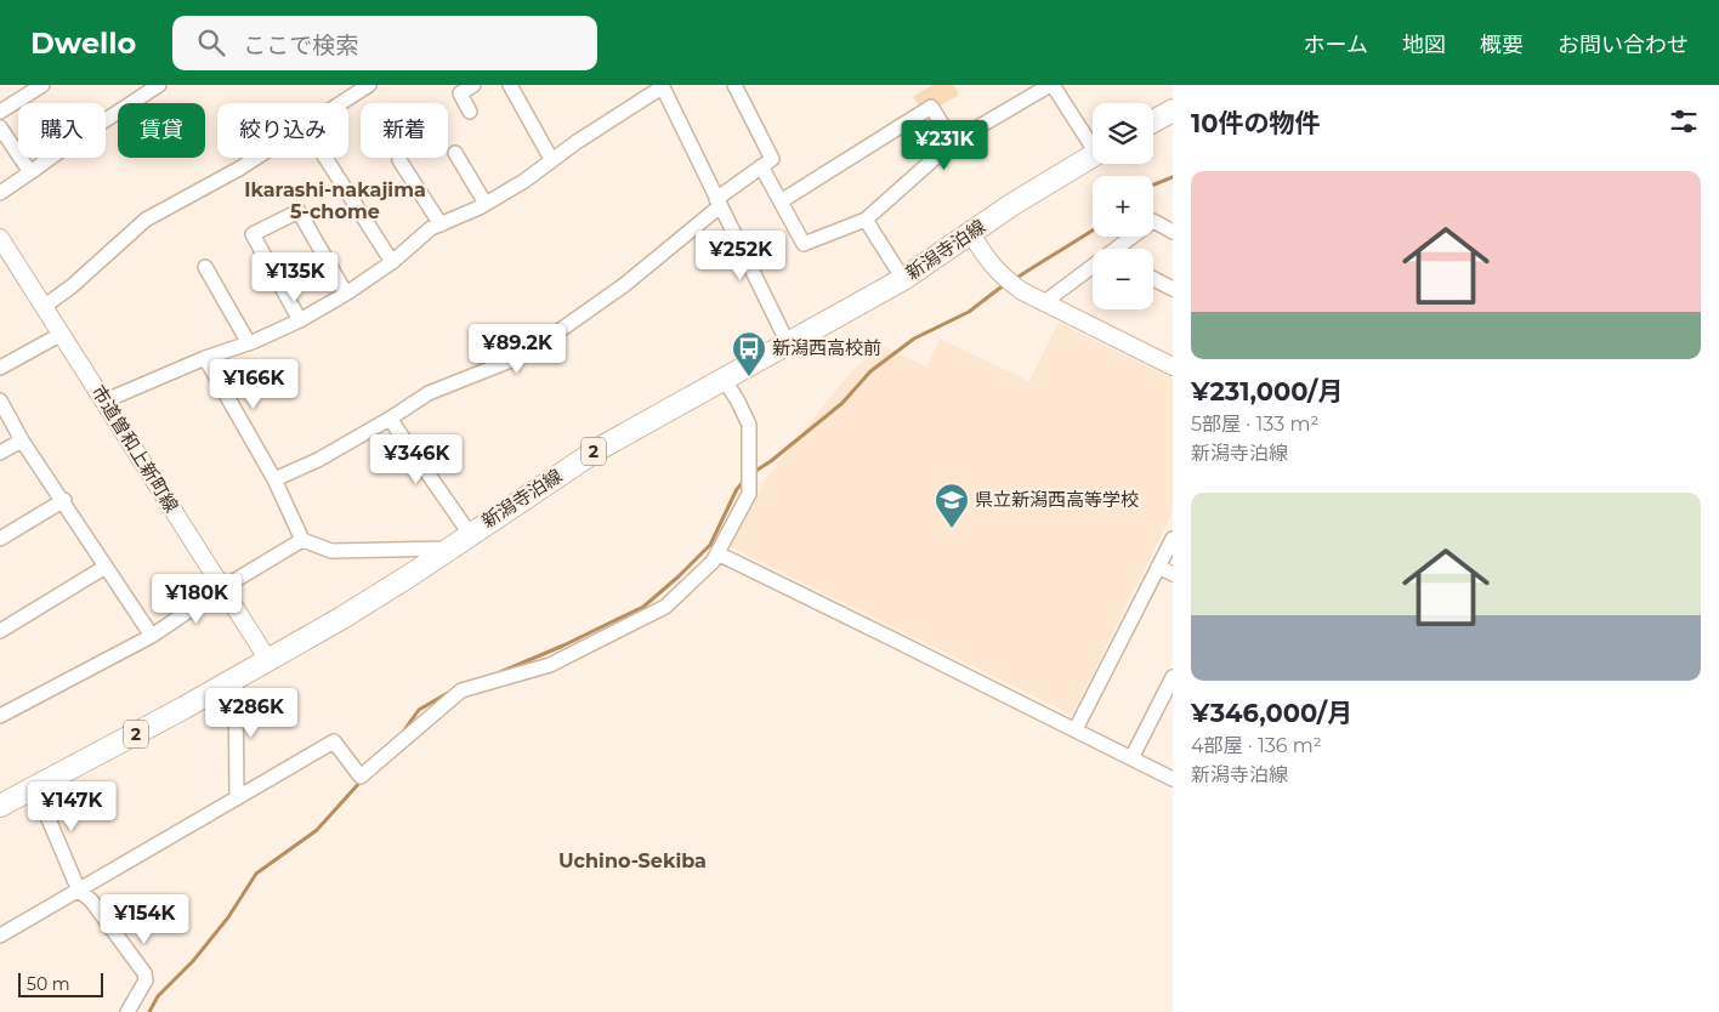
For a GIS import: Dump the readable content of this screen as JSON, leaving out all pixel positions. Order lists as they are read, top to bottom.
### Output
{
  "streets": {
    "main road": ["新潟寺泊線", "2"],
    "street": ["市道曽和上新町線"]
  },
  "crossings": [
    ["新潟寺泊線", "市道曽和上新町線"]
  ],
  "districts": ["Ikarashi-nakajima 5-chome", "Uchino-Sekiba"],
  "places": {
    "bus stop": ["新潟西高校前"],
    "school or university": ["県立新潟西高等学校"]
  },
  "scale_bar": "50 m",
  "page": {
    "header": "Dwello",
    "search": "ここで検索",
    "nav": [
      "ホーム",
      "地図",
      "概要",
      "お問い合わせ"
    ],
    "heading": "10件の物件",
    "map_buttons": ["+", "−"],
    "chip": [
      "購入",
      "賃貸",
      "絞り込み",
      "新着"
    ],
    "price": [
      "¥231K",
      "¥252K",
      "¥135K",
      "¥89.2K",
      "¥166K",
      "¥346K",
      "¥180K",
      "¥286K",
      "¥147K",
      "¥154K"
    ],
    "list": [
      {
        "name": "¥231,000/月",
        "note": "5部屋 · 133 m² · 新潟寺泊線"
      },
      {
        "name": "¥346,000/月",
        "note": "4部屋 · 136 m² · 新潟寺泊線"
      }
    ],
    "scale": "50 m"
  }
}
